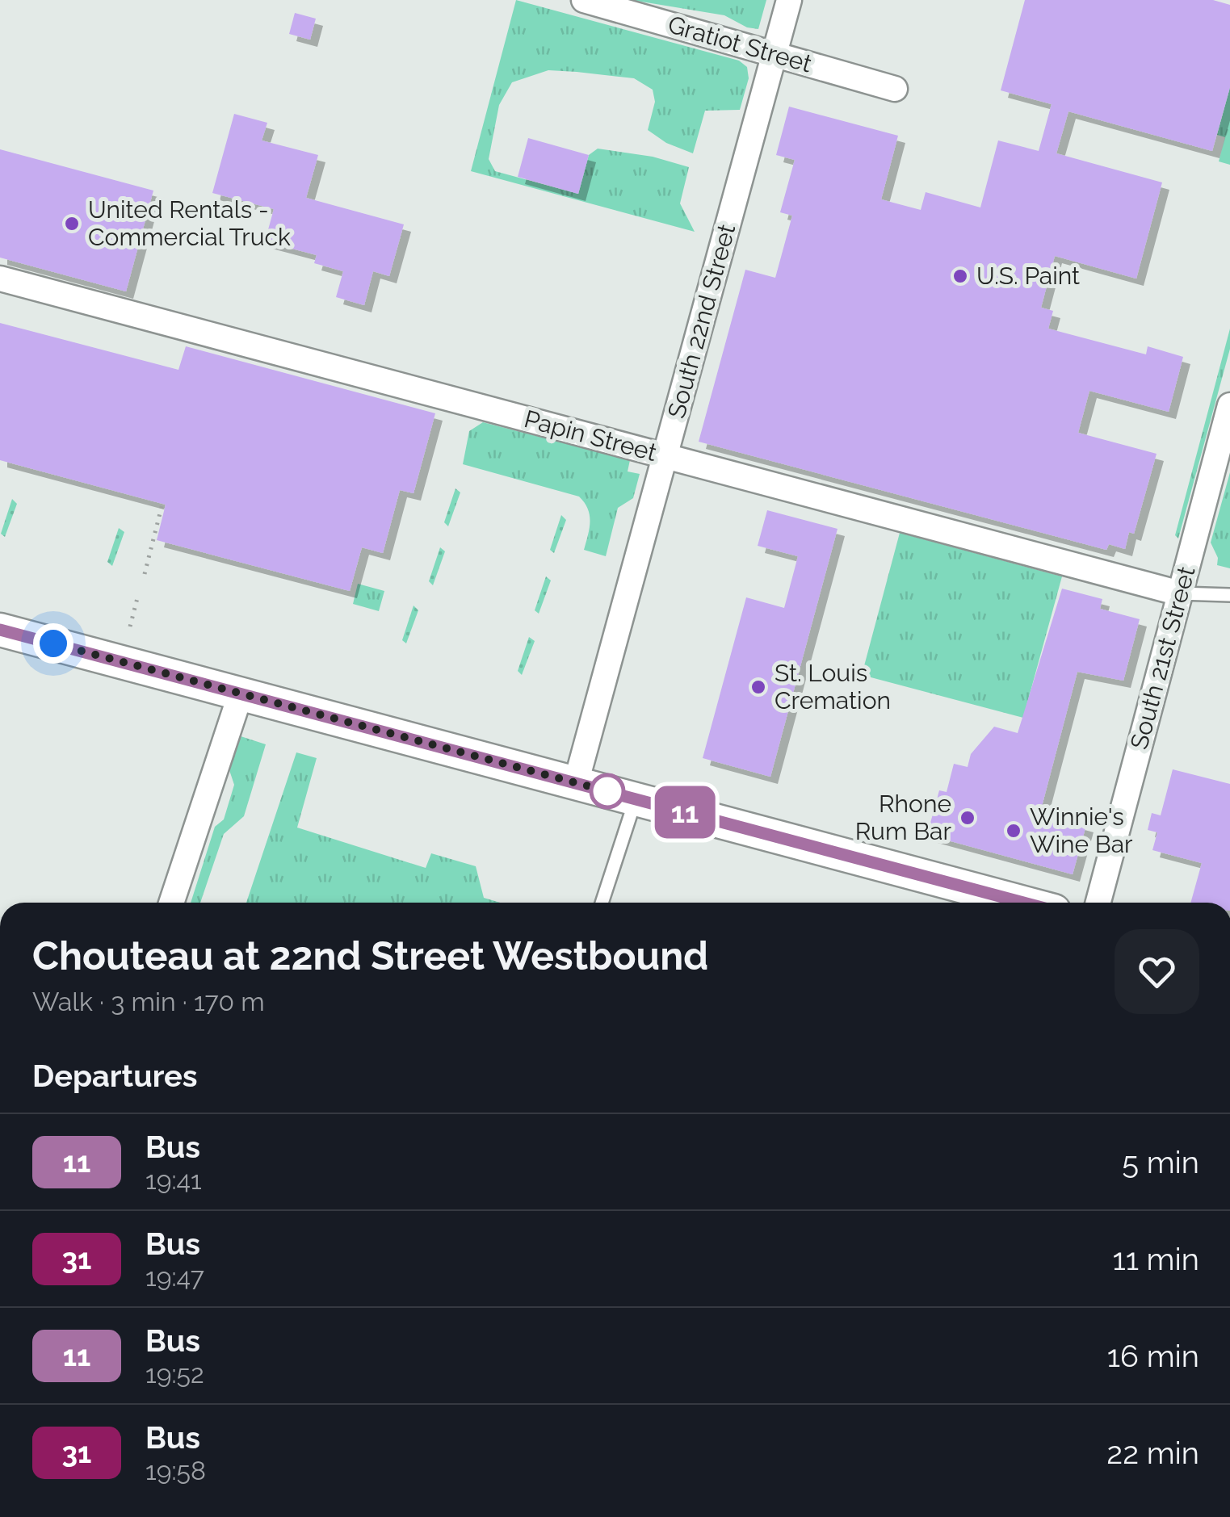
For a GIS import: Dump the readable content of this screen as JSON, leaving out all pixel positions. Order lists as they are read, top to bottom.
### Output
{
  "streets": {
    "street": [
      "Gratiot Street",
      "South 22nd Street",
      "Papin Street",
      "South 21st Street"
    ]
  },
  "crossings": [
    ["Gratiot Street", "South 22nd Street"],
    ["South 22nd Street", "Papin Street"],
    ["Papin Street", "South 21st Street"]
  ],
  "places": [
    "United Rentals - Commercial Truck",
    "U.S. Paint",
    "St. Louis Cremation",
    "Rhone Rum Bar",
    "Winnie's Wine Bar"
  ],
  "lines": ["bus line 11"],
  "page": {
    "on_map": "11",
    "heading": [
      ["Chouteau at 22nd Street Westbound", "Walk · 3 min · 170 m"],
      "Departures"
    ],
    "list": [
      {
        "mark": "11",
        "name": "Bus",
        "note": "19:41",
        "value": "5 min"
      },
      {
        "mark": "31",
        "name": "Bus",
        "note": "19:47",
        "value": "11 min"
      },
      {
        "mark": "11",
        "name": "Bus",
        "note": "19:52",
        "value": "16 min"
      },
      {
        "mark": "31",
        "name": "Bus",
        "note": "19:58",
        "value": "22 min"
      }
    ]
  }
}
